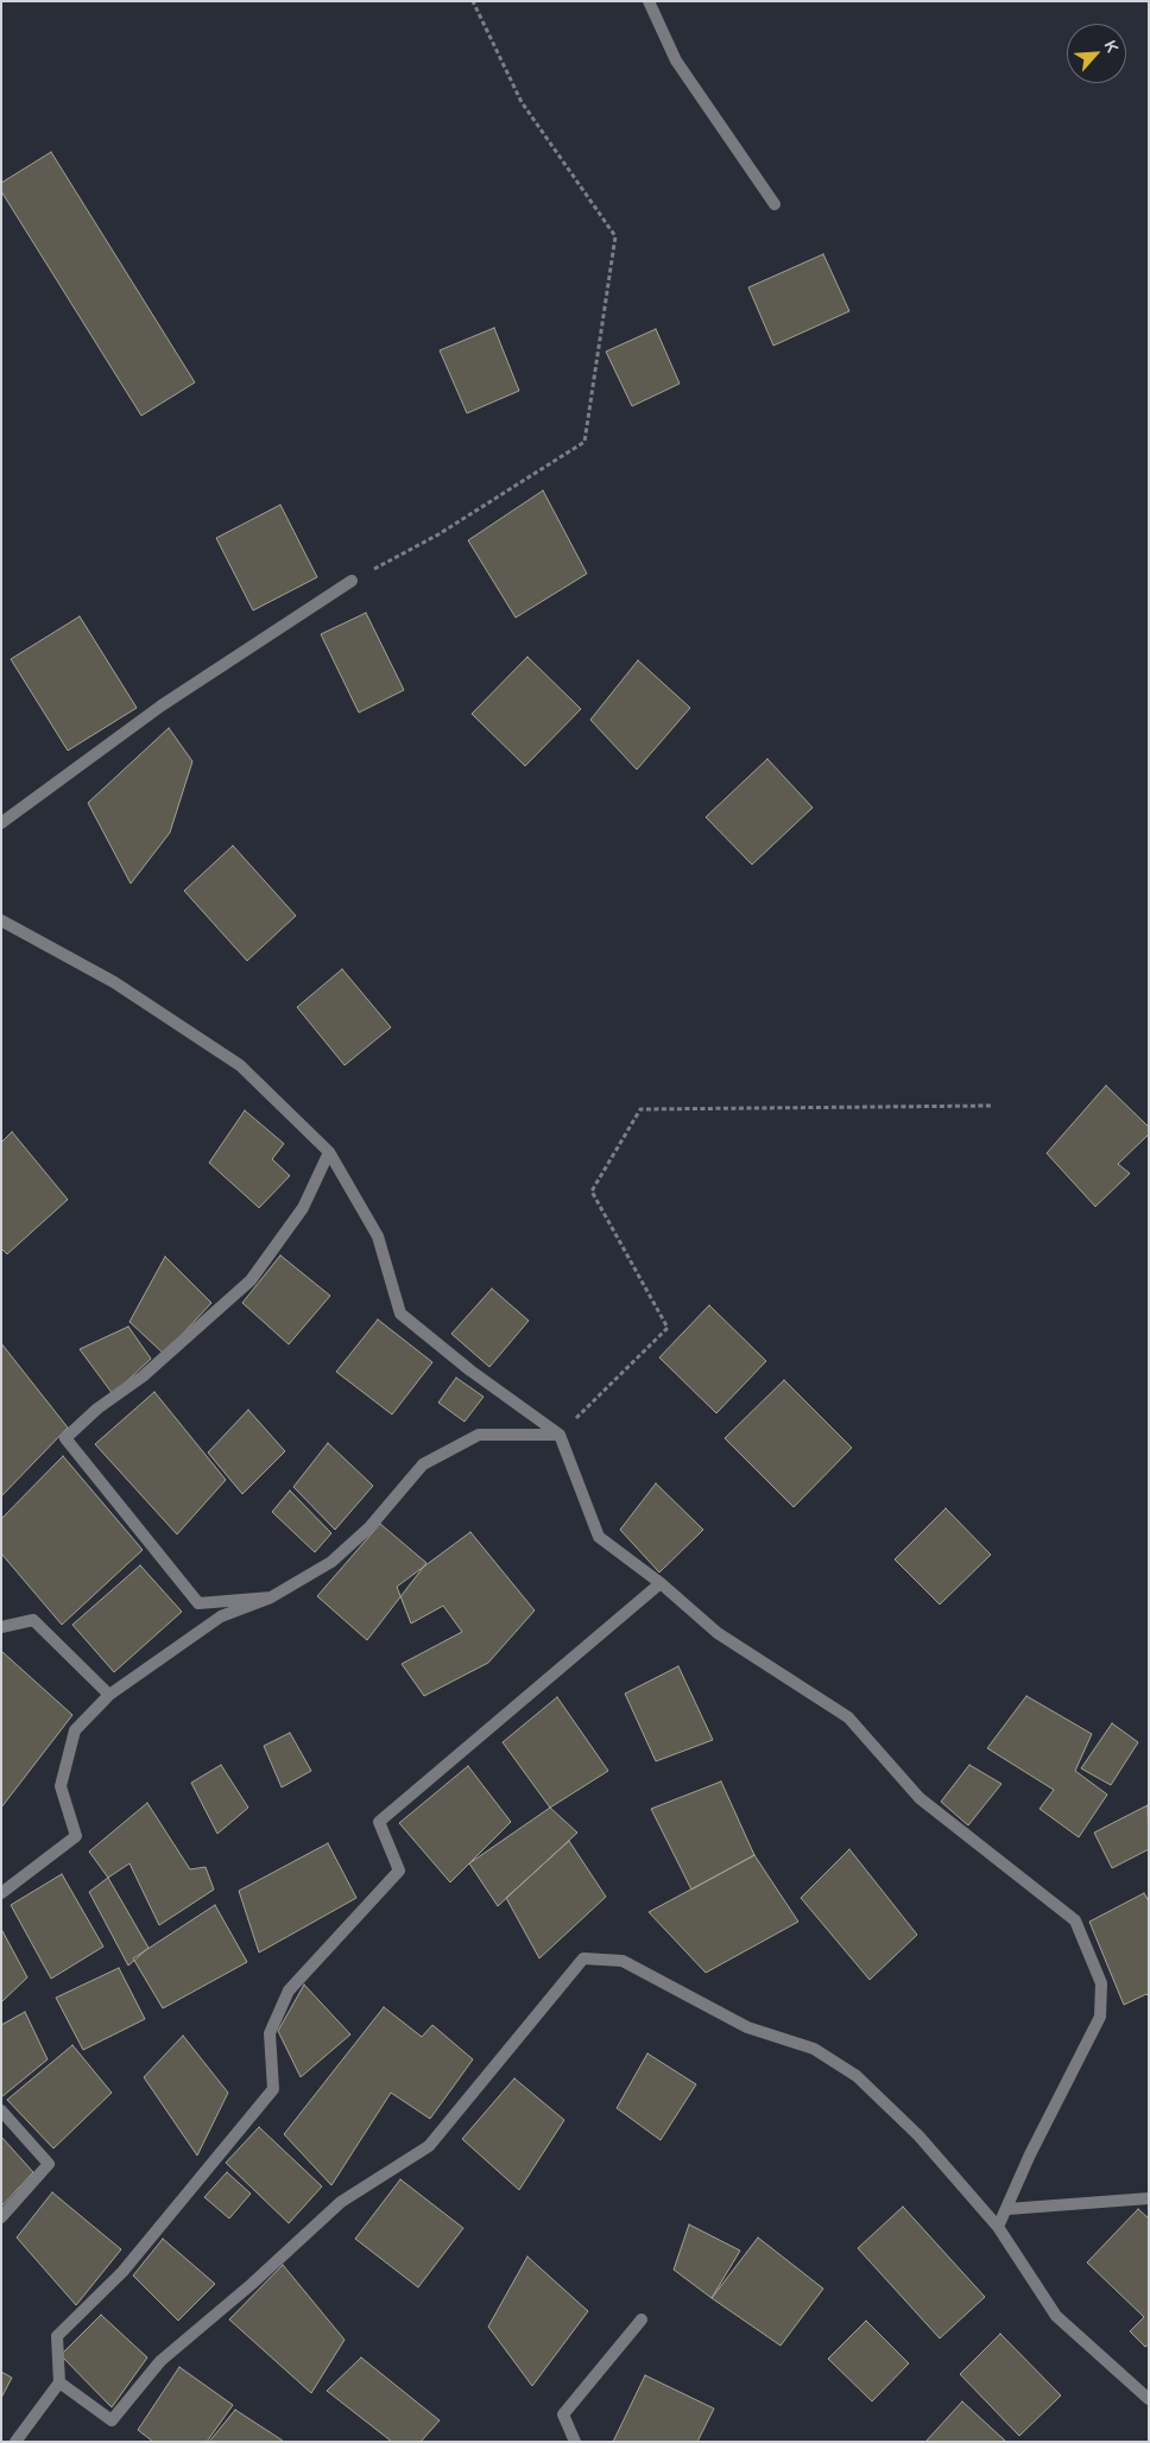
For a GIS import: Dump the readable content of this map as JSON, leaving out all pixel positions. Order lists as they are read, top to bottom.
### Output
{
  "north": "top right"
}
